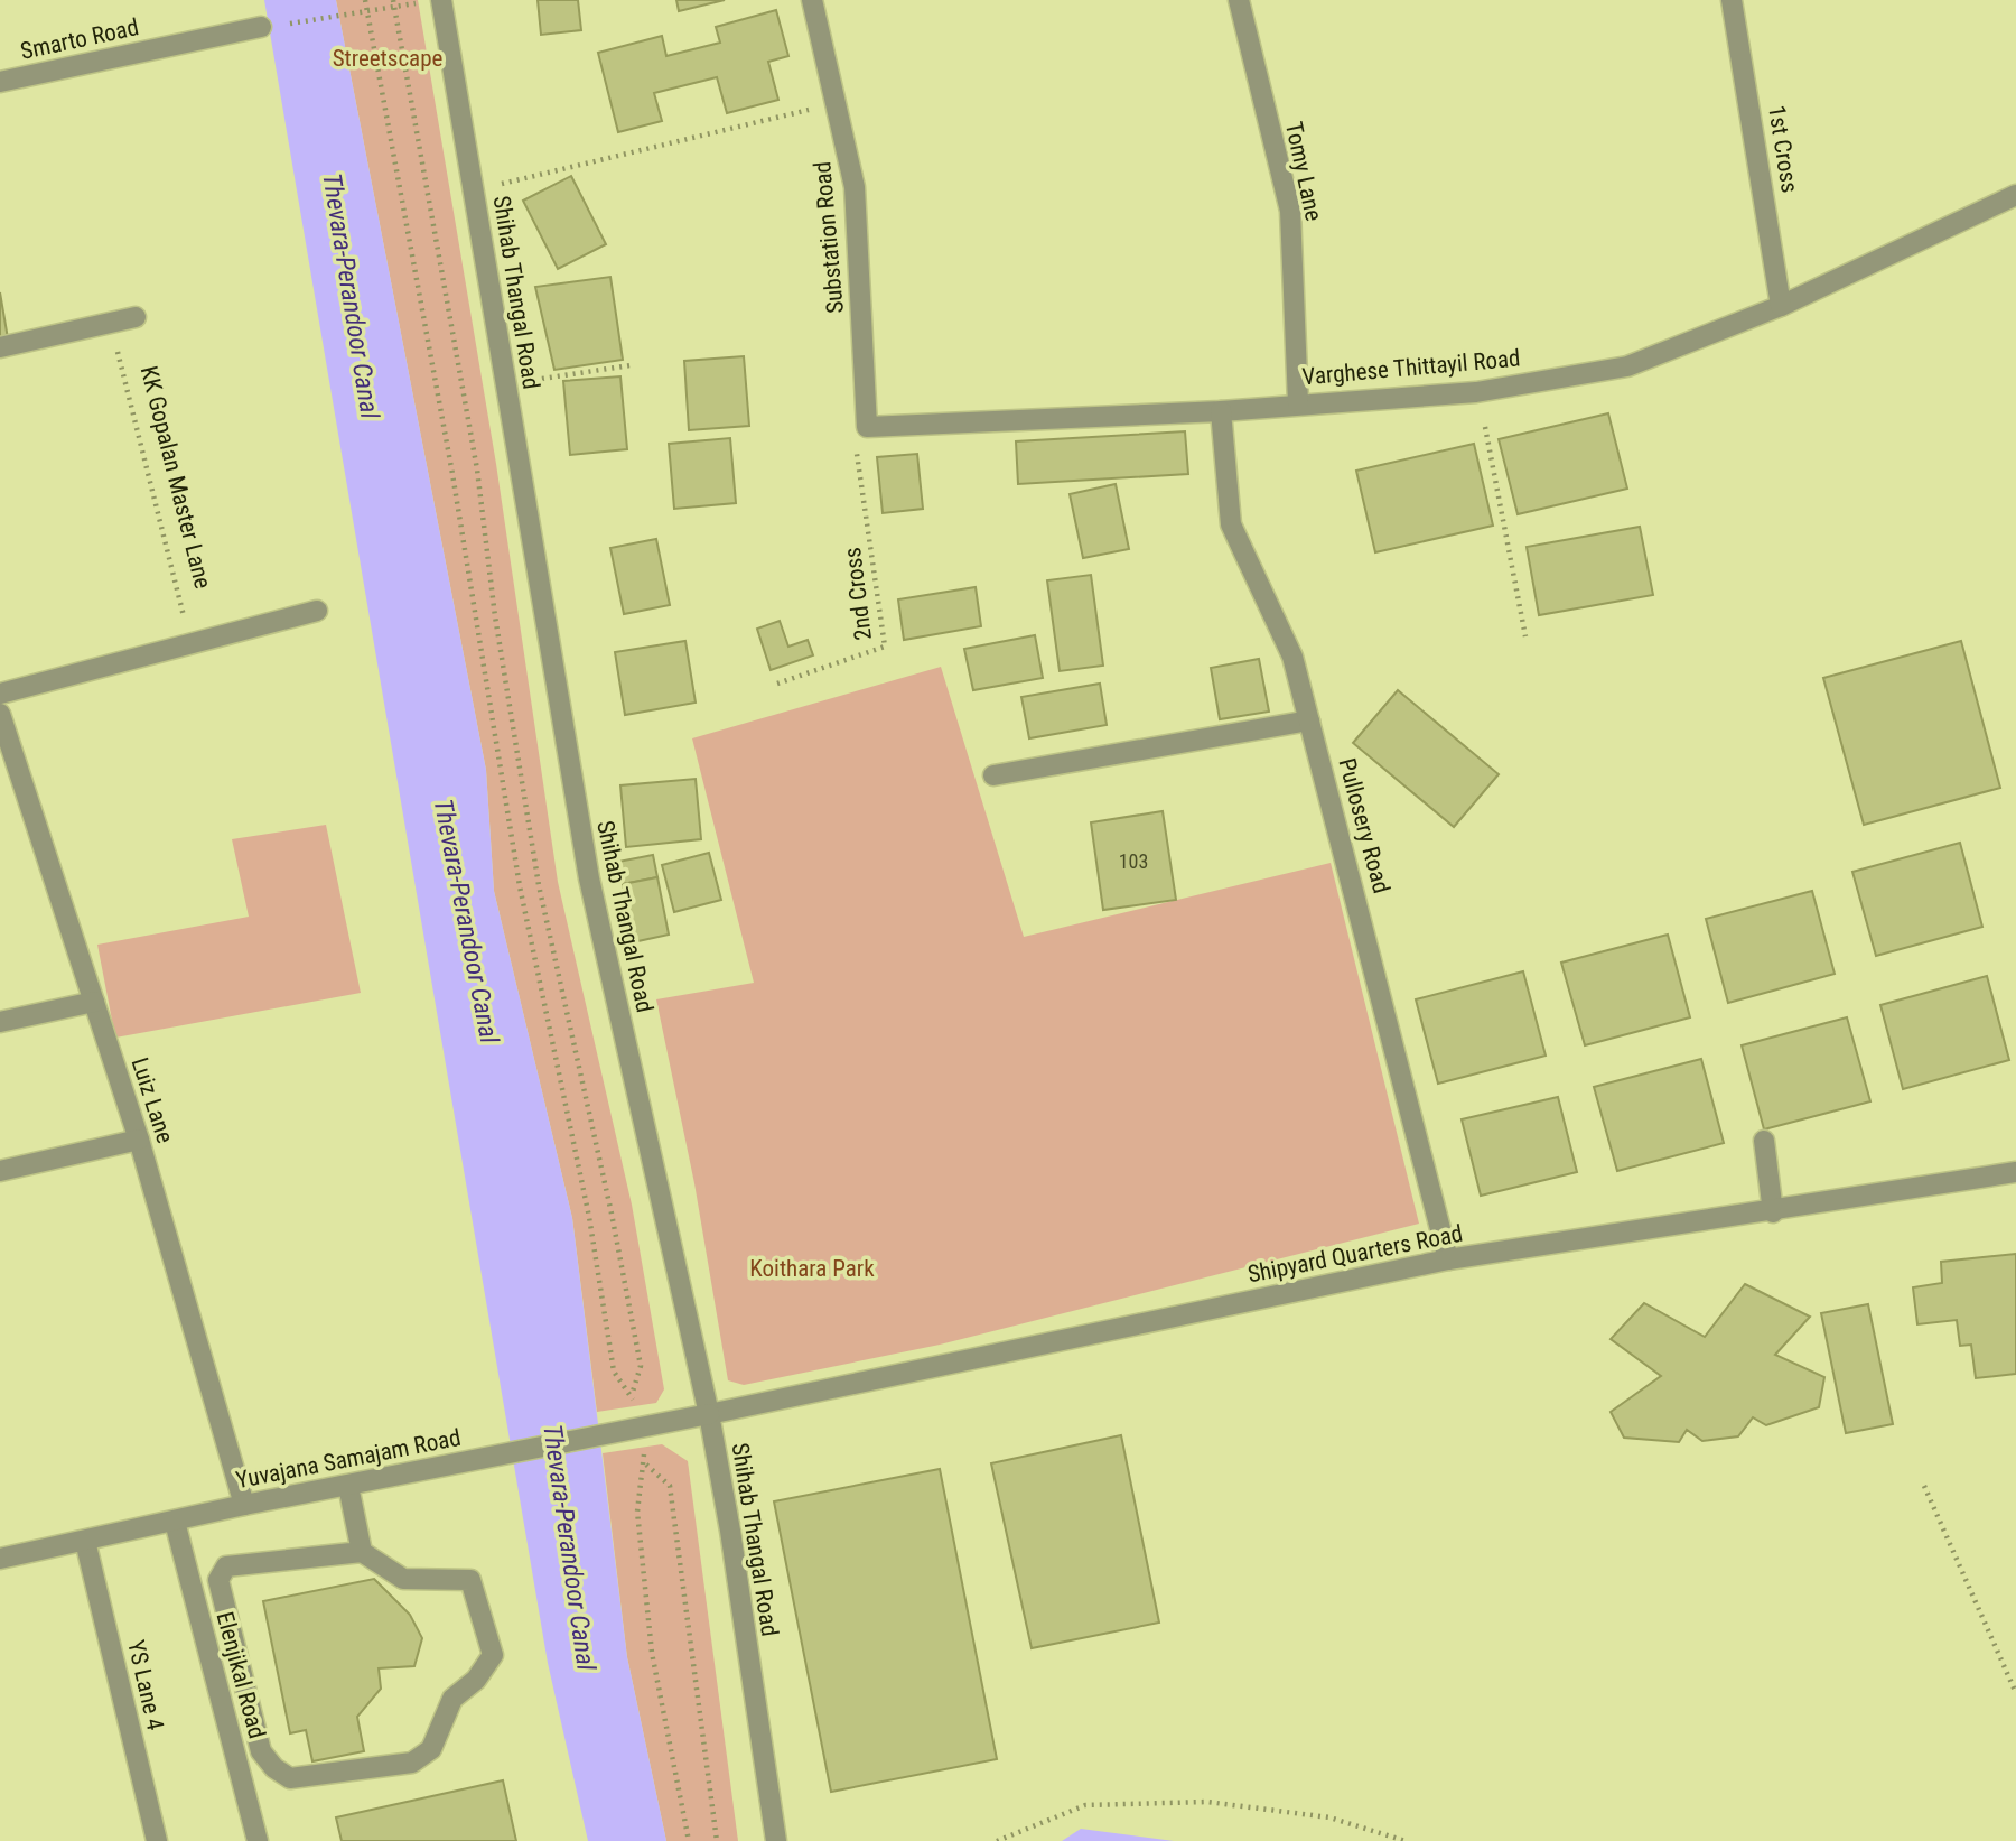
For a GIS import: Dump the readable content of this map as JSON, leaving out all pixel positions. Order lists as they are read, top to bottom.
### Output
{
  "streets": {
    "street": [
      "Smarto Road",
      "1st Cross",
      "Tomy Lane",
      "Substation Road",
      "Shihab Thangal Road",
      "Varghese Thittayil Road",
      "Pullosery Road",
      "Luiz Lane",
      "Shipyard Quarters Road",
      "Yuvajana Samajam Road",
      "Elenjikal Road",
      "YS Lane 4"
    ],
    "path": ["KK Gopalan Master Lane", "2nd Cross"]
  },
  "crossings": [
    ["1st Cross", "Varghese Thittayil Road"],
    ["Tomy Lane", "Varghese Thittayil Road"],
    ["Substation Road", "Varghese Thittayil Road"],
    ["Substation Road", "2nd Cross"],
    ["Shihab Thangal Road", "Shipyard Quarters Road"],
    ["Shihab Thangal Road", "Yuvajana Samajam Road"],
    ["Varghese Thittayil Road", "2nd Cross"],
    ["Varghese Thittayil Road", "Pullosery Road"],
    ["Pullosery Road", "Shipyard Quarters Road"],
    ["Luiz Lane", "Yuvajana Samajam Road"],
    ["Shipyard Quarters Road", "Yuvajana Samajam Road"],
    ["Yuvajana Samajam Road", "Elenjikal Road"],
    ["Yuvajana Samajam Road", "YS Lane 4"]
  ],
  "water": ["Thevara-Perandoor Canal"],
  "parks": ["Streetscape", "Koithara Park"],
  "house_numbers": ["103"]
}
